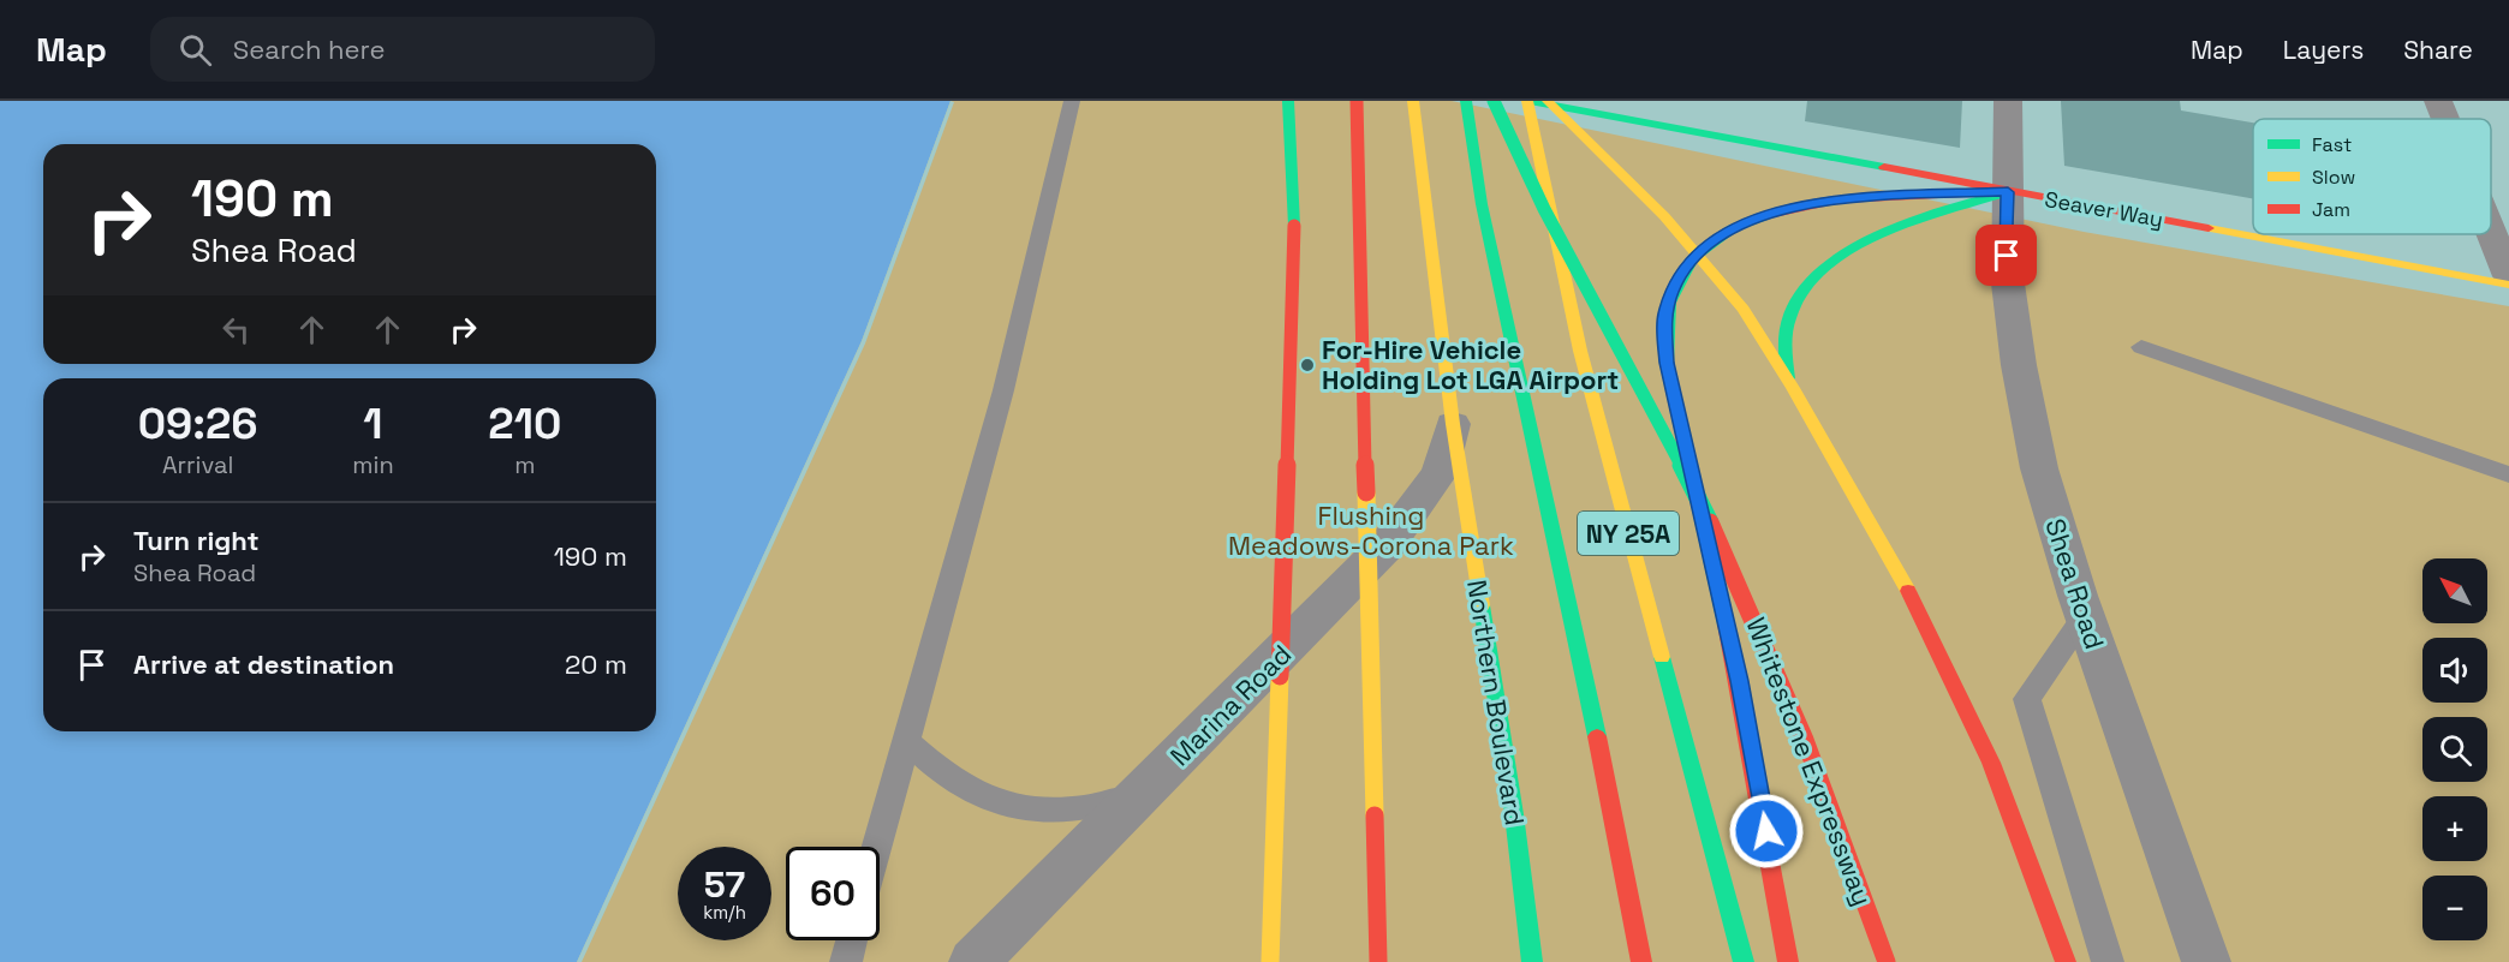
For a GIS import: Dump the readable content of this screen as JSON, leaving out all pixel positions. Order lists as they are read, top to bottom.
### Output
{
  "streets": {
    "main road": [
      "Seaver Way",
      "NY 25A",
      "Northern Boulevard",
      "Whitestone Expressway"
    ],
    "street": ["Shea Road", "Marina Road"]
  },
  "crossings": [
    ["Seaver Way", "NY 25A"],
    ["Seaver Way", "Shea Road"],
    ["Northern Boulevard", "Marina Road"]
  ],
  "parks": ["Flushing Meadows-Corona Park"],
  "places": ["For-Hire Vehicle Holding Lot LGA Airport"],
  "legend": ["Fast", "Slow", "Jam"],
  "north": "top left",
  "page": {
    "header": "Map",
    "search": "Search here",
    "nav": ["Map", "Layers", "Share"],
    "turn": ["190 m", "Shea Road"],
    "eta": [
      "09:26",
      "Arrival",
      "1",
      "min",
      "210",
      "m"
    ],
    "list": [
      {
        "name": "Turn right",
        "note": "Shea Road",
        "value": "190 m"
      },
      {
        "name": "Arrive at destination",
        "value": "20 m"
      }
    ],
    "map_buttons": ["+", "−"],
    "speed": "57 km/h",
    "limit": "60"
  }
}
